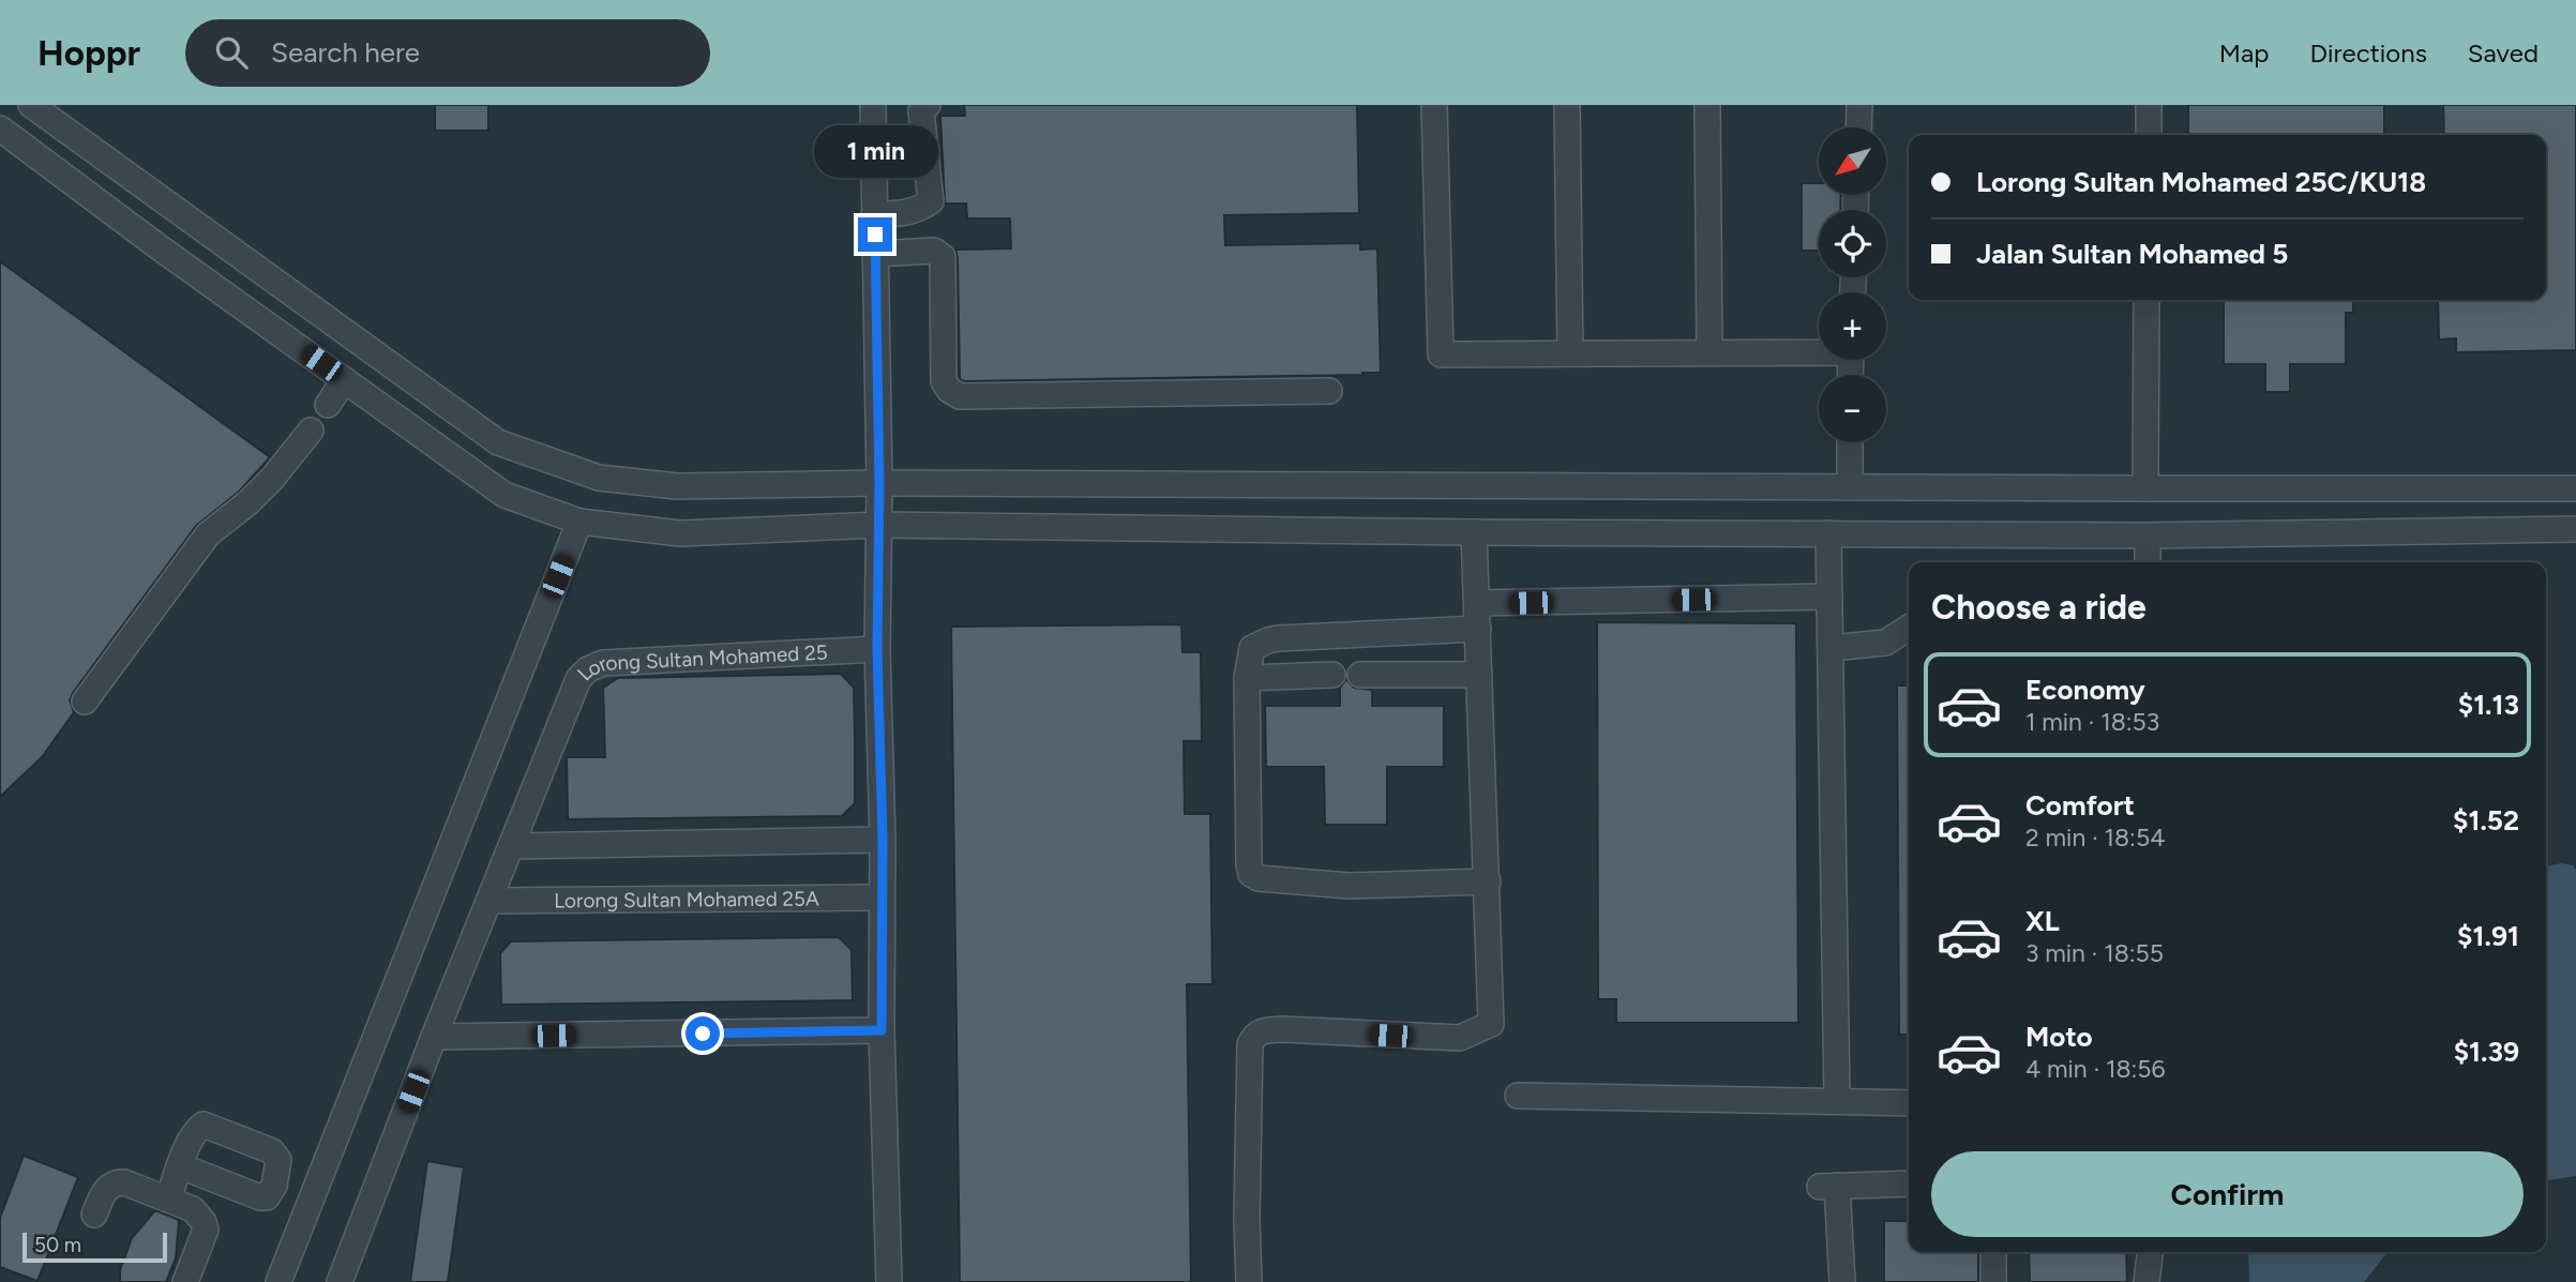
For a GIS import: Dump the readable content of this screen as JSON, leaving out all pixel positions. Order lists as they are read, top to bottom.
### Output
{
  "streets": {
    "street": ["Lorong Sultan Mohamed 25", "Lorong Sultan Mohamed 25A"]
  },
  "scale_bar": "50 m",
  "north": "bottom left",
  "page": {
    "header": "Hoppr",
    "search": "Search here",
    "nav": ["Map", "Directions", "Saved"],
    "bubble": "1 min",
    "map_buttons": ["+", "−"],
    "banner": ["Lorong Sultan Mohamed 25C/KU18", "Jalan Sultan Mohamed 5"],
    "heading": "Choose a ride",
    "list": [
      {
        "name": "Economy",
        "note": "1 min · 18:53",
        "value": "$1.13"
      },
      {
        "name": "Comfort",
        "note": "2 min · 18:54",
        "value": "$1.52"
      },
      {
        "name": "XL",
        "note": "3 min · 18:55",
        "value": "$1.91"
      },
      {
        "name": "Moto",
        "note": "4 min · 18:56",
        "value": "$1.39"
      }
    ],
    "buttons": "Confirm",
    "scale": "50 m"
  }
}
